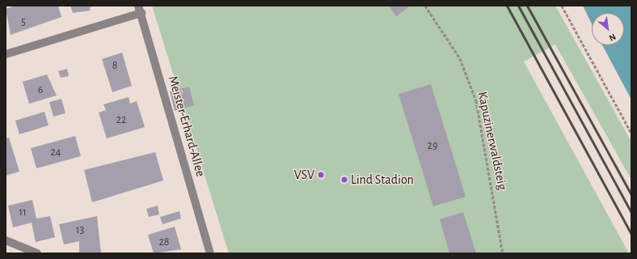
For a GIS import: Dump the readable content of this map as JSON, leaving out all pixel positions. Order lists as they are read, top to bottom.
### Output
{
  "streets": {
    "street": ["Meister-Erhard-Allee"],
    "path": ["Kapuzinerwaldsteig"]
  },
  "places": ["VSV", "Lind Stadion"],
  "house_numbers": [
    "5",
    "8",
    "6",
    "22",
    "29",
    "24",
    "11",
    "13",
    "28"
  ],
  "north": "bottom right"
}
